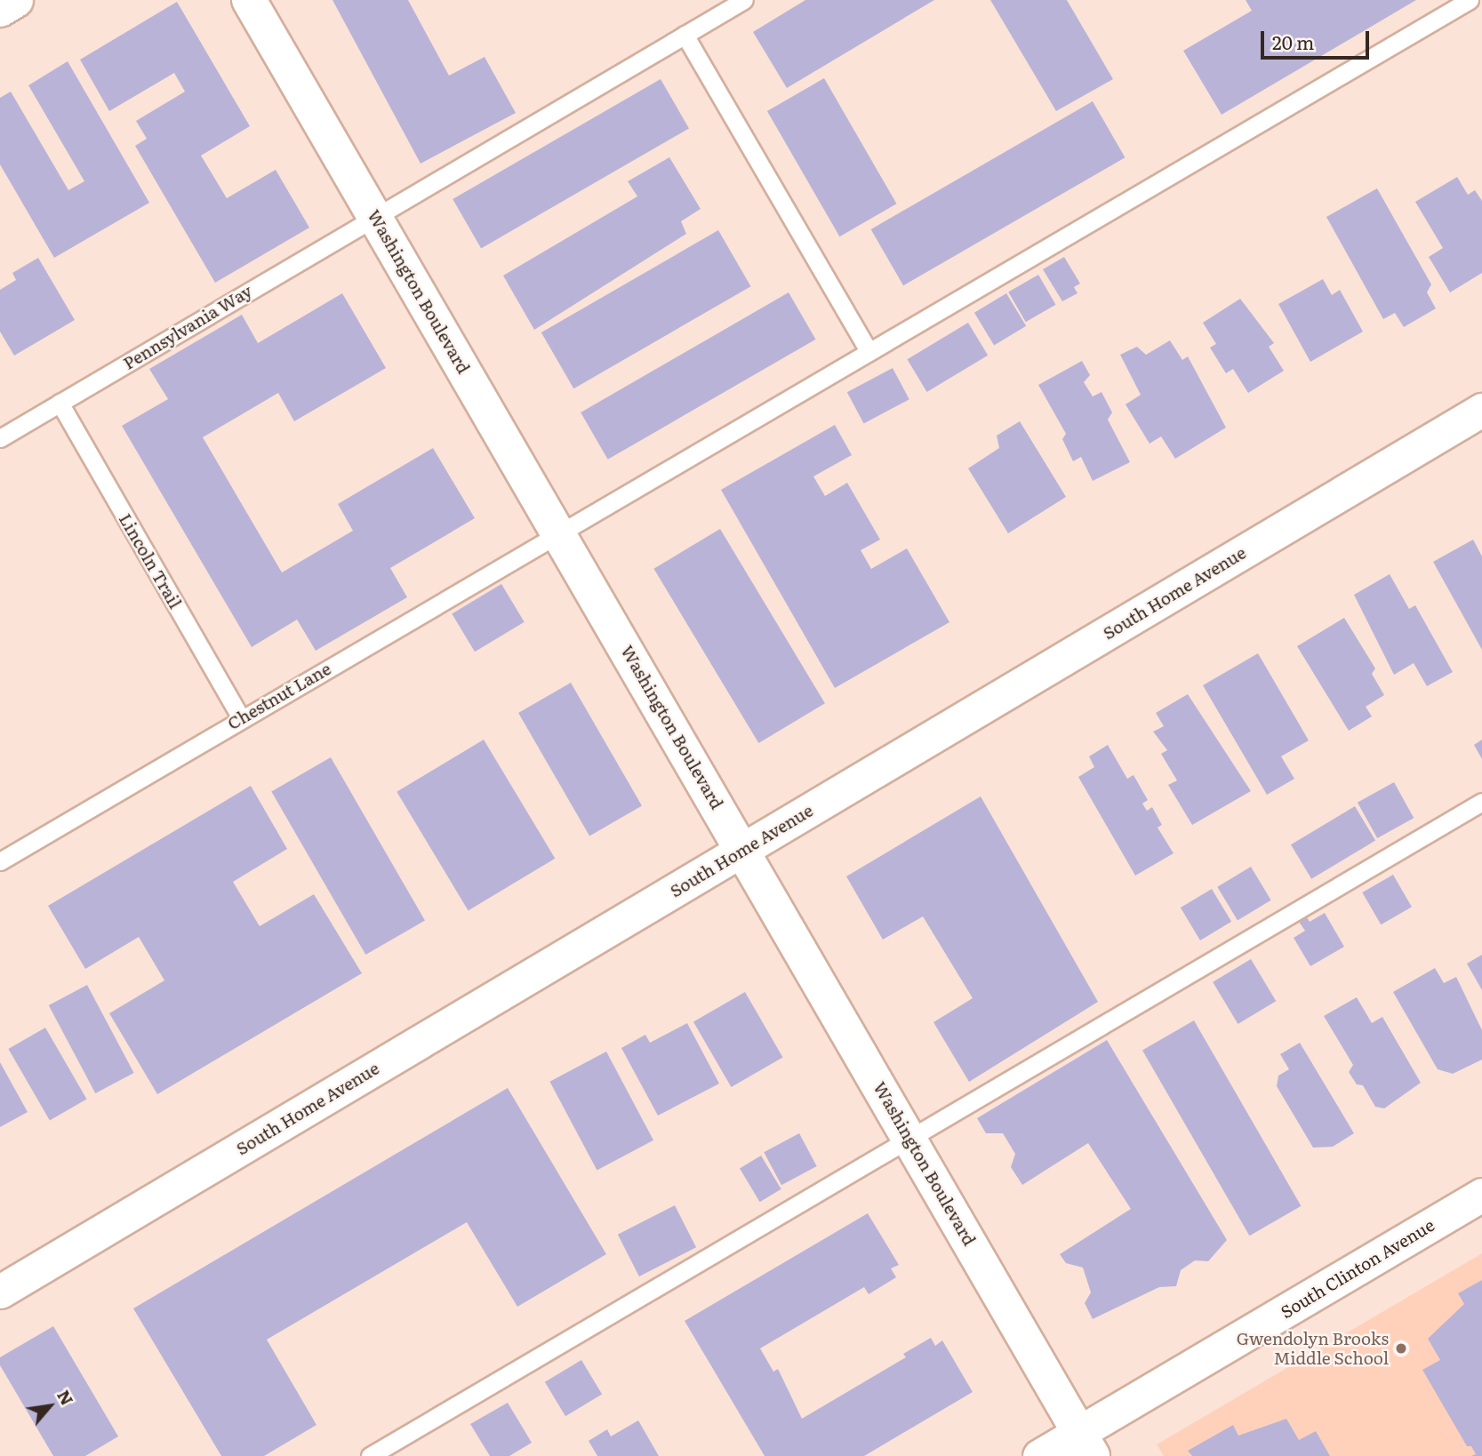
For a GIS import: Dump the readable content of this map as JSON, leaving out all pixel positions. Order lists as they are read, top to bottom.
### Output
{
  "streets": {
    "street": ["Washington Boulevard", "South Home Avenue", "South Clinton Avenue"],
    "lane": ["Pennsylvania Way", "Lincoln Trail", "Chestnut Lane"]
  },
  "crossings": [
    ["Washington Boulevard", "Pennsylvania Way"],
    ["Washington Boulevard", "South Home Avenue"],
    ["Washington Boulevard", "Chestnut Lane"],
    ["Washington Boulevard", "South Clinton Avenue"],
    ["Pennsylvania Way", "Lincoln Trail"],
    ["Lincoln Trail", "Chestnut Lane"]
  ],
  "places": ["Gwendolyn Brooks Middle School"],
  "scale_bar": "20 m",
  "north": "top right"
}
